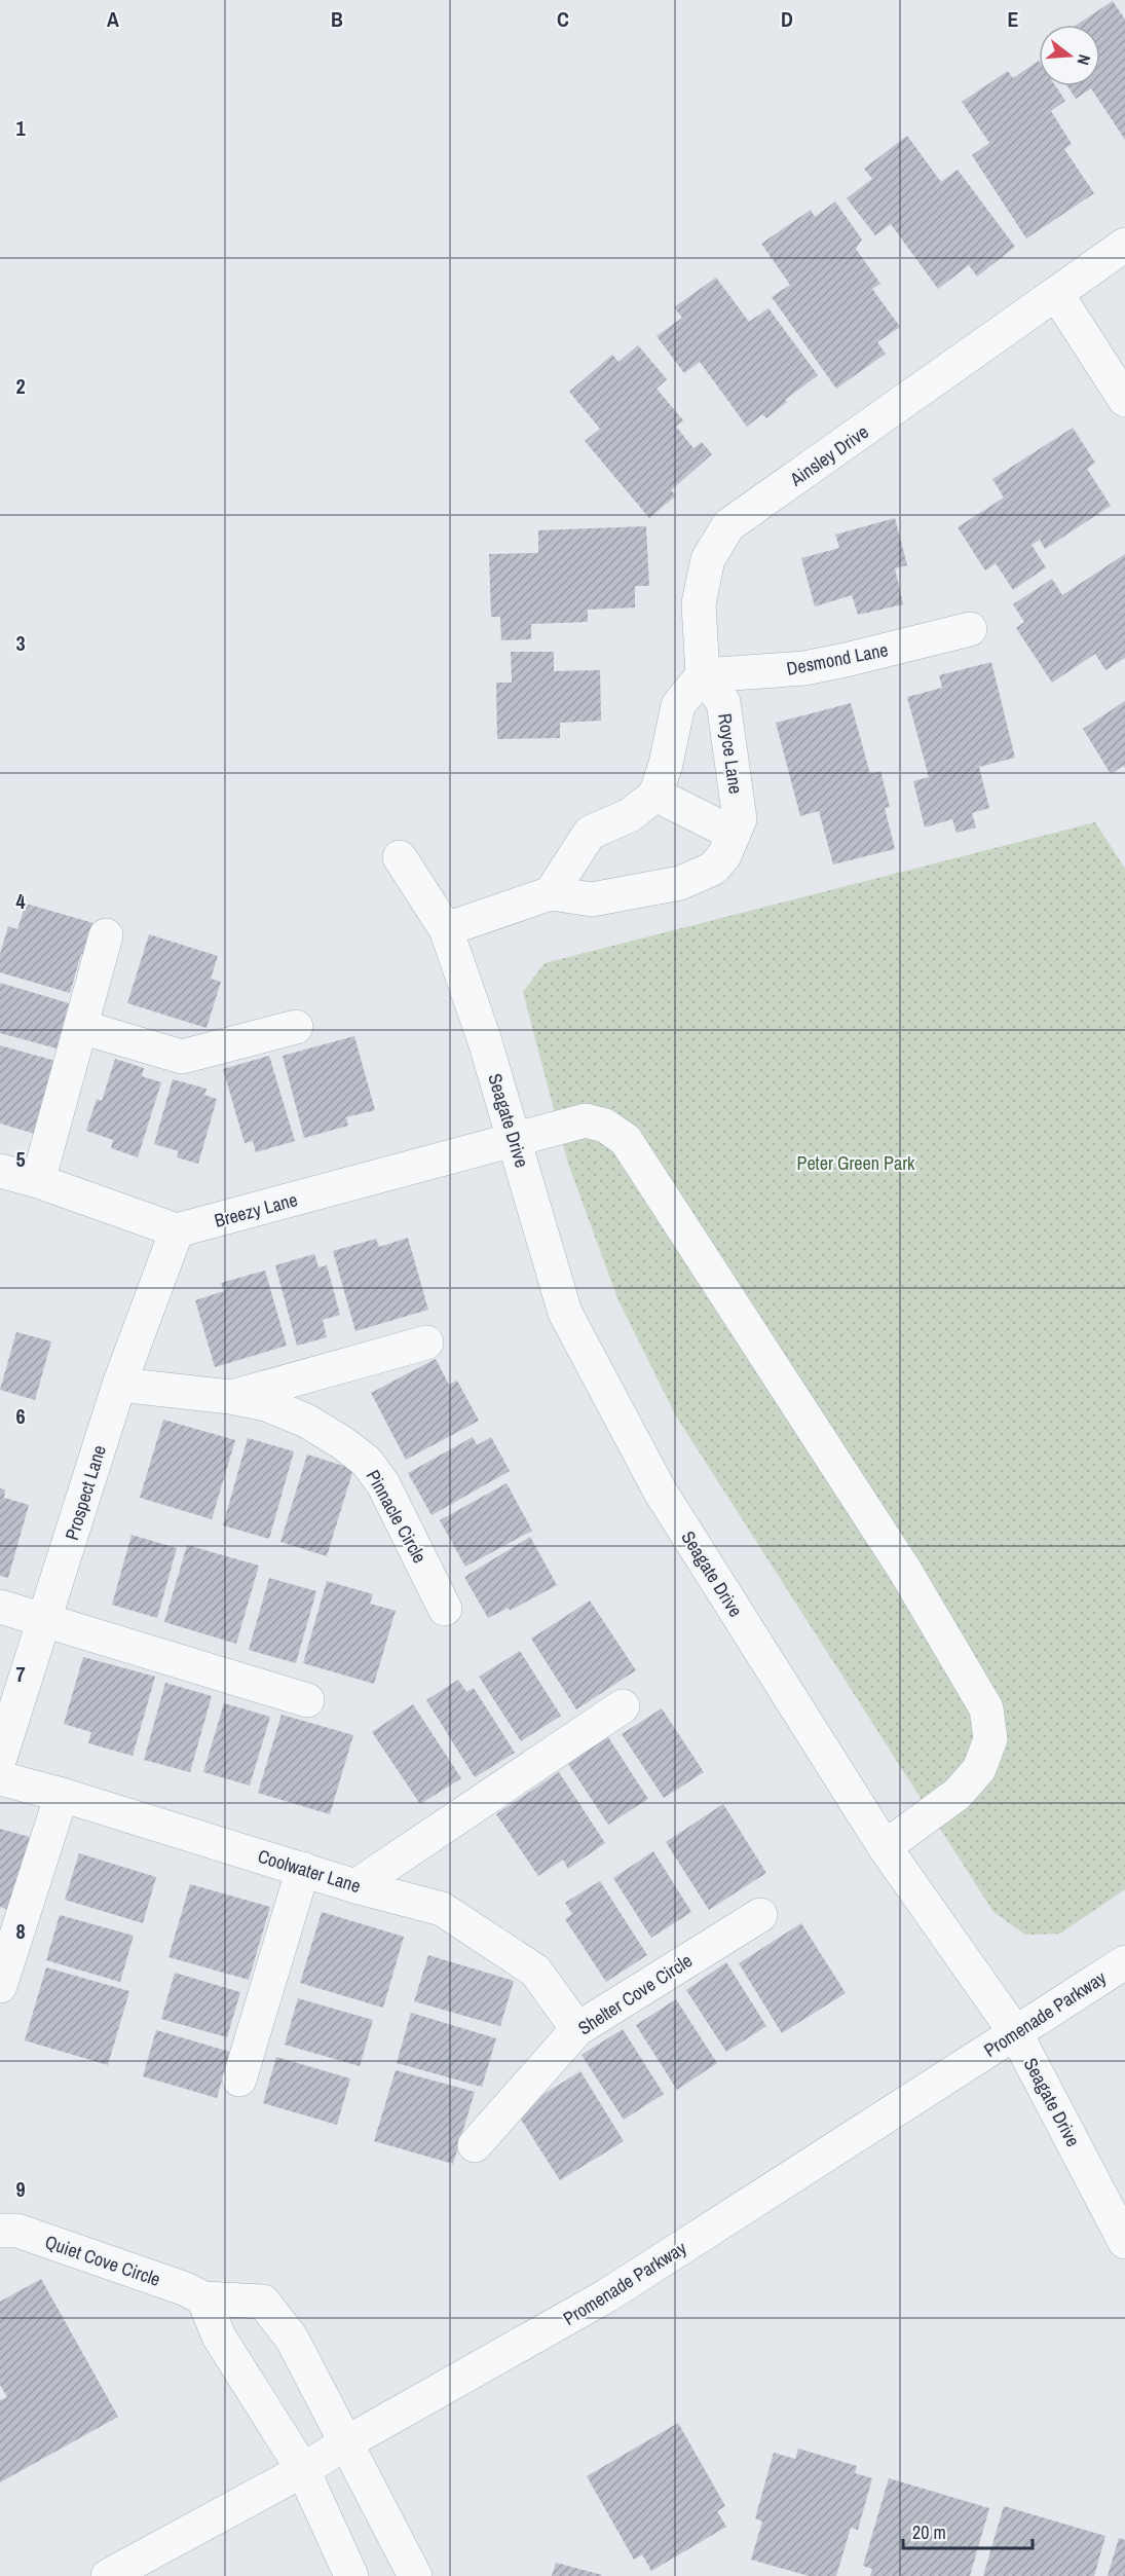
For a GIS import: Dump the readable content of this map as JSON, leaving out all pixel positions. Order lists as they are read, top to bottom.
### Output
{
  "streets": {
    "street": [
      "Ainsley Drive",
      "Desmond Lane",
      "Royce Lane",
      "Seagate Drive",
      "Breezy Lane",
      "Prospect Lane",
      "Pinnacle Circle",
      "Coolwater Lane",
      "Shelter Cove Circle",
      "Promenade Parkway",
      "Quiet Cove Circle"
    ]
  },
  "crossings": [
    ["Ainsley Drive", "Desmond Lane"],
    ["Ainsley Drive", "Royce Lane"],
    ["Desmond Lane", "Royce Lane"],
    ["Royce Lane", "Seagate Drive"],
    ["Seagate Drive", "Breezy Lane"],
    ["Seagate Drive", "Promenade Parkway"],
    ["Breezy Lane", "Prospect Lane"],
    ["Prospect Lane", "Pinnacle Circle"],
    ["Coolwater Lane", "Shelter Cove Circle"],
    ["Promenade Parkway", "Quiet Cove Circle"]
  ],
  "parks": ["Peter Green Park"],
  "scale_bar": "20 m",
  "north": "right",
  "grid": {
    "columns": [
      "A",
      "B",
      "C",
      "D",
      "E"
    ],
    "rows": [
      "1",
      "2",
      "3",
      "4",
      "5",
      "6",
      "7",
      "8",
      "9"
    ]
  }
}
